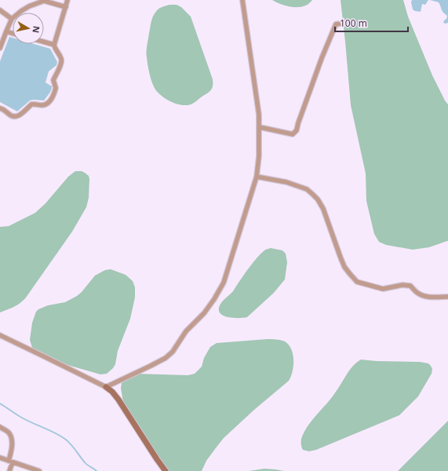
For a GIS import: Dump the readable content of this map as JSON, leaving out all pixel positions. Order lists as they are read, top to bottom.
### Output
{
  "scale_bar": "100 m",
  "north": "right"
}
